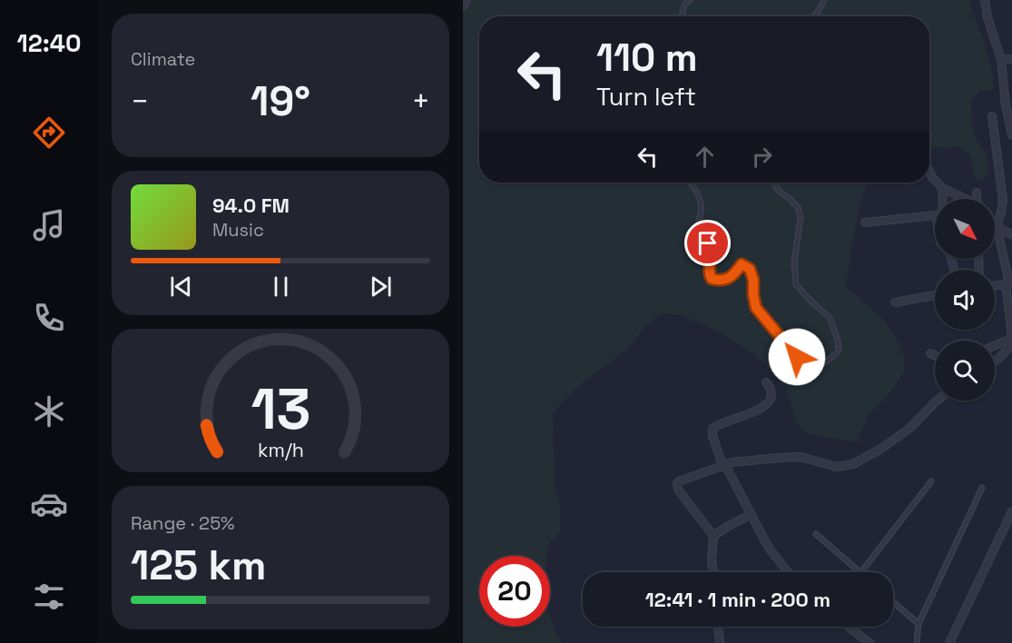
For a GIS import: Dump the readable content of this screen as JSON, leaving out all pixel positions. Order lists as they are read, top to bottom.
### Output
{
  "north": "bottom right",
  "page": {
    "tabs": "12:40",
    "tile": [
      "Climate",
      ["Range · 25%", "125 km"]
    ],
    "turn": ["110 m", "Turn left"],
    "heat": ["−", "19°", "+"],
    "song": ["94.0 FM", "Music"],
    "limit": "20",
    "trip": "12:41 · 1 min · 200 m",
    "gauge": ["13", "km/h"]
  }
}
